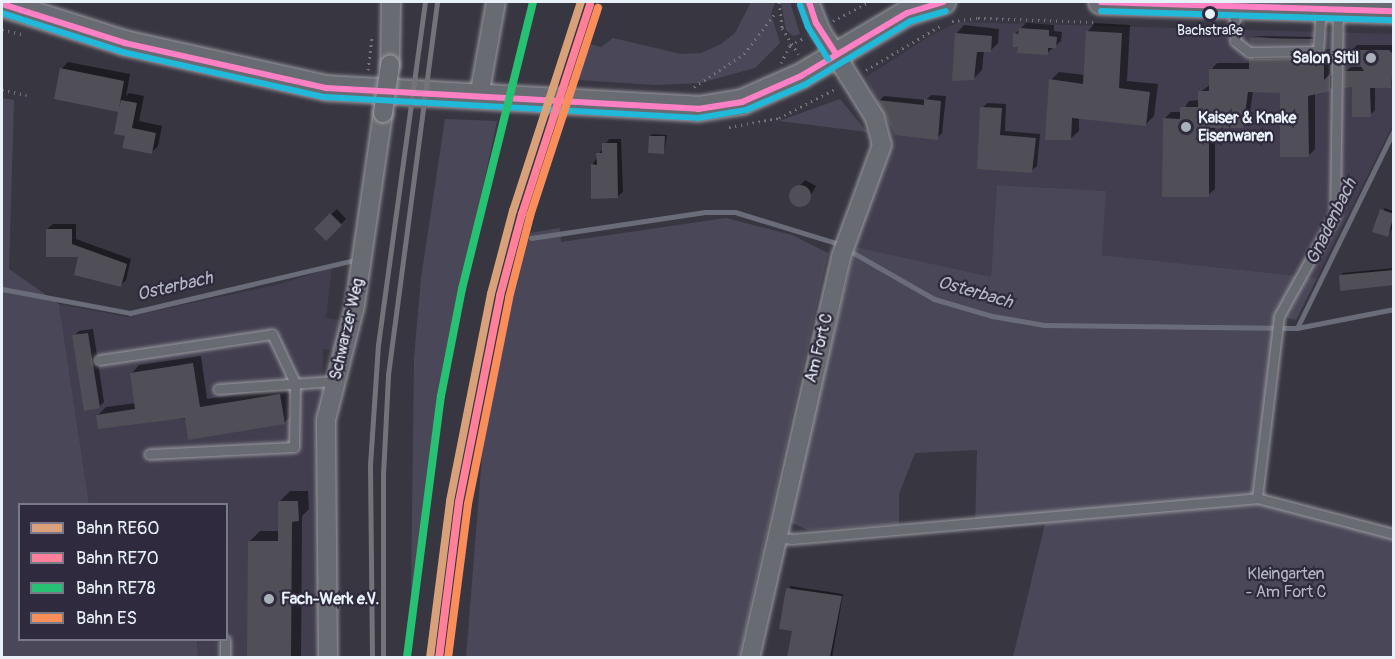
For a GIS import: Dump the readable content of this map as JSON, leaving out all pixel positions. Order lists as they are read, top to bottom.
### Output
{
  "streets": {
    "street": ["Schwarzer Weg", "Am Fort C"]
  },
  "water": ["Gnadenbach", "Osterbach"],
  "parks": ["Kleingarten - Am Fort C"],
  "places": [
    "Bachstraße",
    "Salon Sitil",
    "Kaiser & Knake Eisenwaren",
    "Fach-Werk e.V."
  ],
  "lines": [
    "rail line RE60",
    "rail line RE78",
    "rail line RE70",
    "rail line ES"
  ],
  "legend": [
    "Bahn RE60",
    "Bahn RE70",
    "Bahn RE78",
    "Bahn ES"
  ]
}
